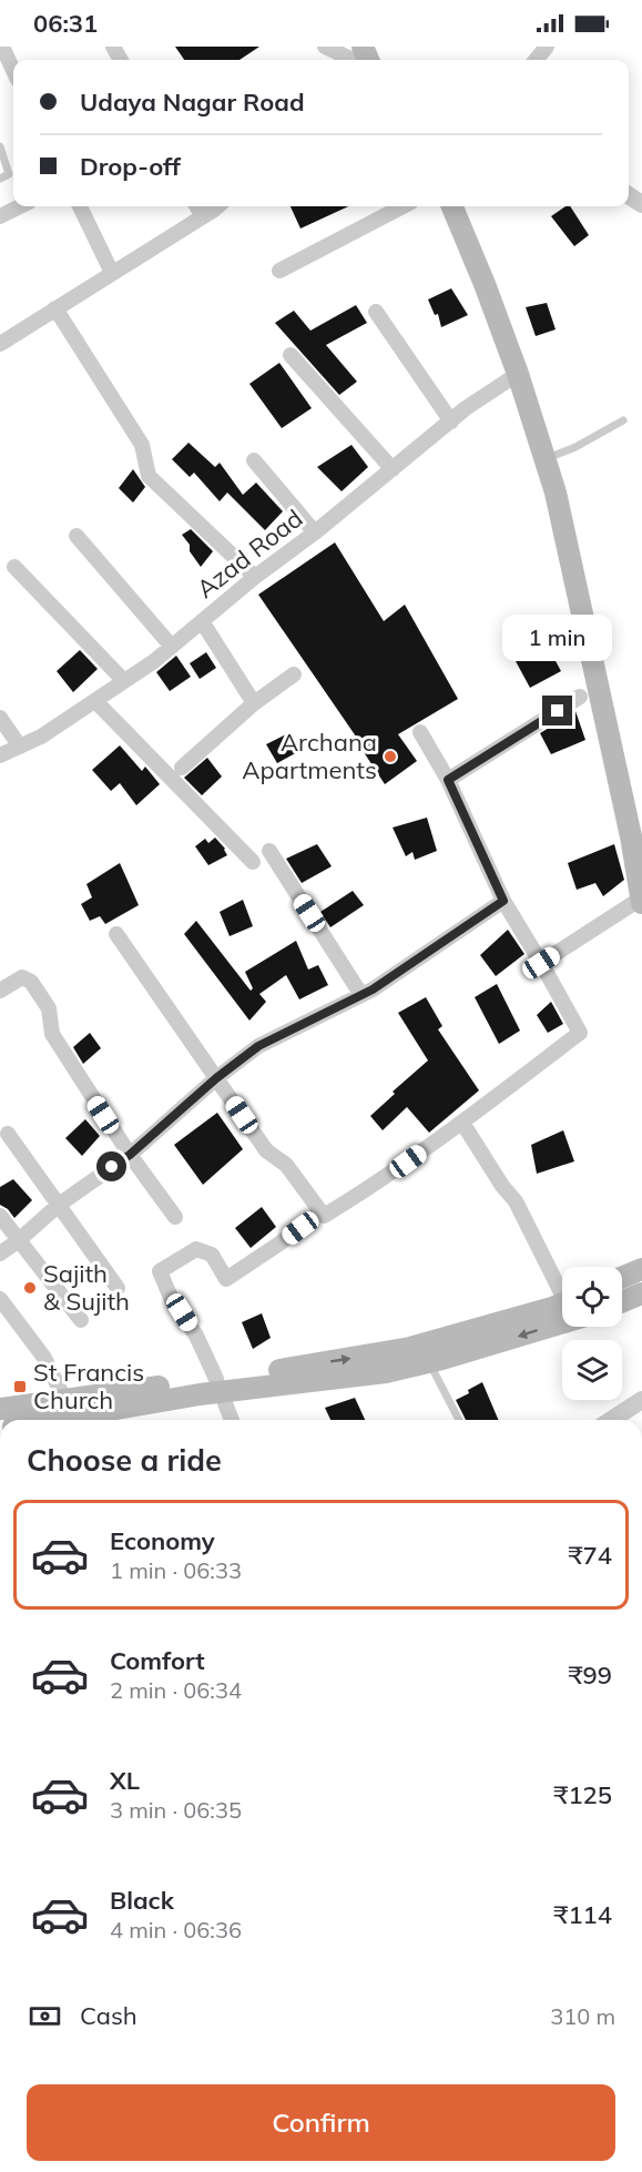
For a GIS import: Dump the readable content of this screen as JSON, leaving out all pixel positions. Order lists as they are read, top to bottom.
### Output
{
  "streets": {
    "street": ["Azad Road"]
  },
  "places": {
    "other": ["Archana Apartments", "Sajith & Sujith"],
    "transit": ["St Francis Church"]
  },
  "page": {
    "status": "06:31",
    "banner": ["Udaya Nagar Road", "Drop-off"],
    "bubble": "1 min",
    "heading": "Choose a ride",
    "list": [
      {
        "name": "Economy",
        "note": "1 min · 06:33",
        "value": "₹74"
      },
      {
        "name": "Comfort",
        "note": "2 min · 06:34",
        "value": "₹99"
      },
      {
        "name": "XL",
        "note": "3 min · 06:35",
        "value": "₹125"
      },
      {
        "name": "Black",
        "note": "4 min · 06:36",
        "value": "₹114"
      }
    ],
    "pay": ["Cash", "310 m"],
    "buttons": "Confirm"
  }
}
